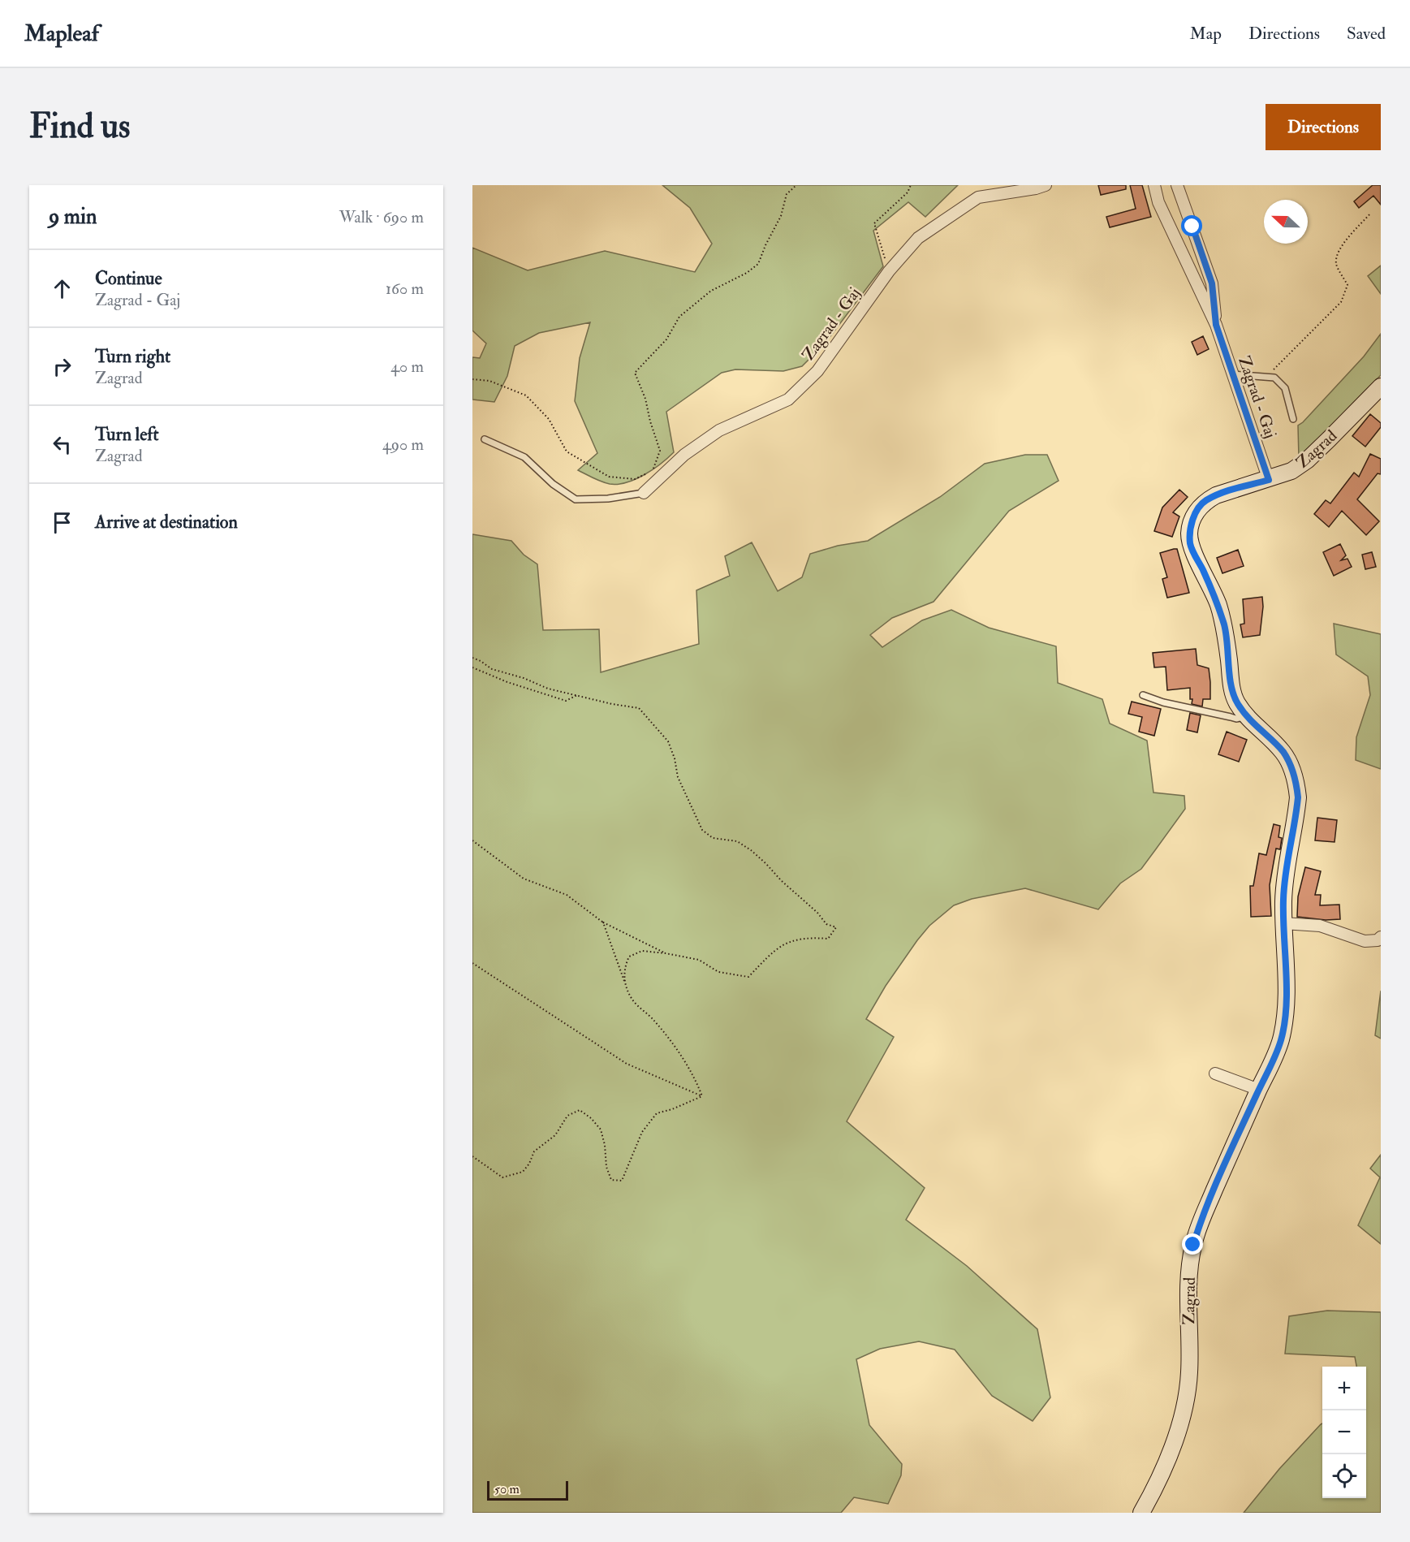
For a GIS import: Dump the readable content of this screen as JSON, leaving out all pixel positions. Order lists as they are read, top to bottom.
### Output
{
  "streets": {
    "main road": ["Zagrad"],
    "street": ["Zagrad - Gaj"]
  },
  "crossings": [
    ["Zagrad - Gaj", "Zagrad"]
  ],
  "scale_bar": "50 m",
  "north": "left",
  "page": {
    "header": "Mapleaf",
    "nav": ["Map", "Directions", "Saved"],
    "buttons": "Directions",
    "title": "Find us",
    "heading": ["9 min", "Walk · 690 m"],
    "list": [
      ["Continue", "Zagrad - Gaj", "160 m"],
      ["Turn right", "Zagrad", "40 m"],
      ["Turn left", "Zagrad", "490 m"],
      "Arrive at destination"
    ],
    "map_buttons": ["+", "−"],
    "scale": "50 m"
  }
}
